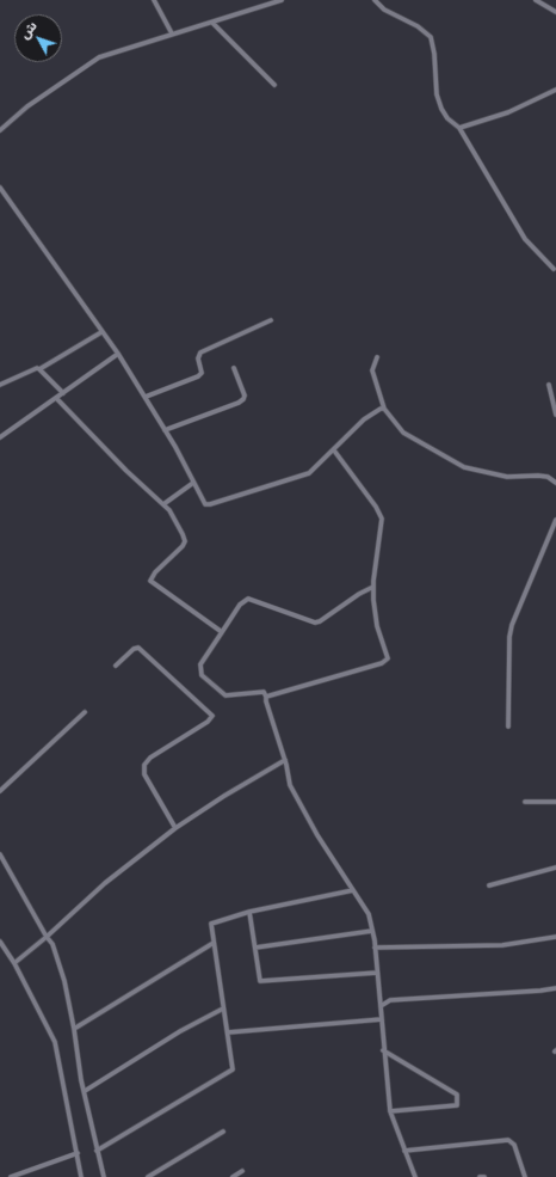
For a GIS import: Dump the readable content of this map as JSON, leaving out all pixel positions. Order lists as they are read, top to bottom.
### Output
{
  "north": "top left"
}
